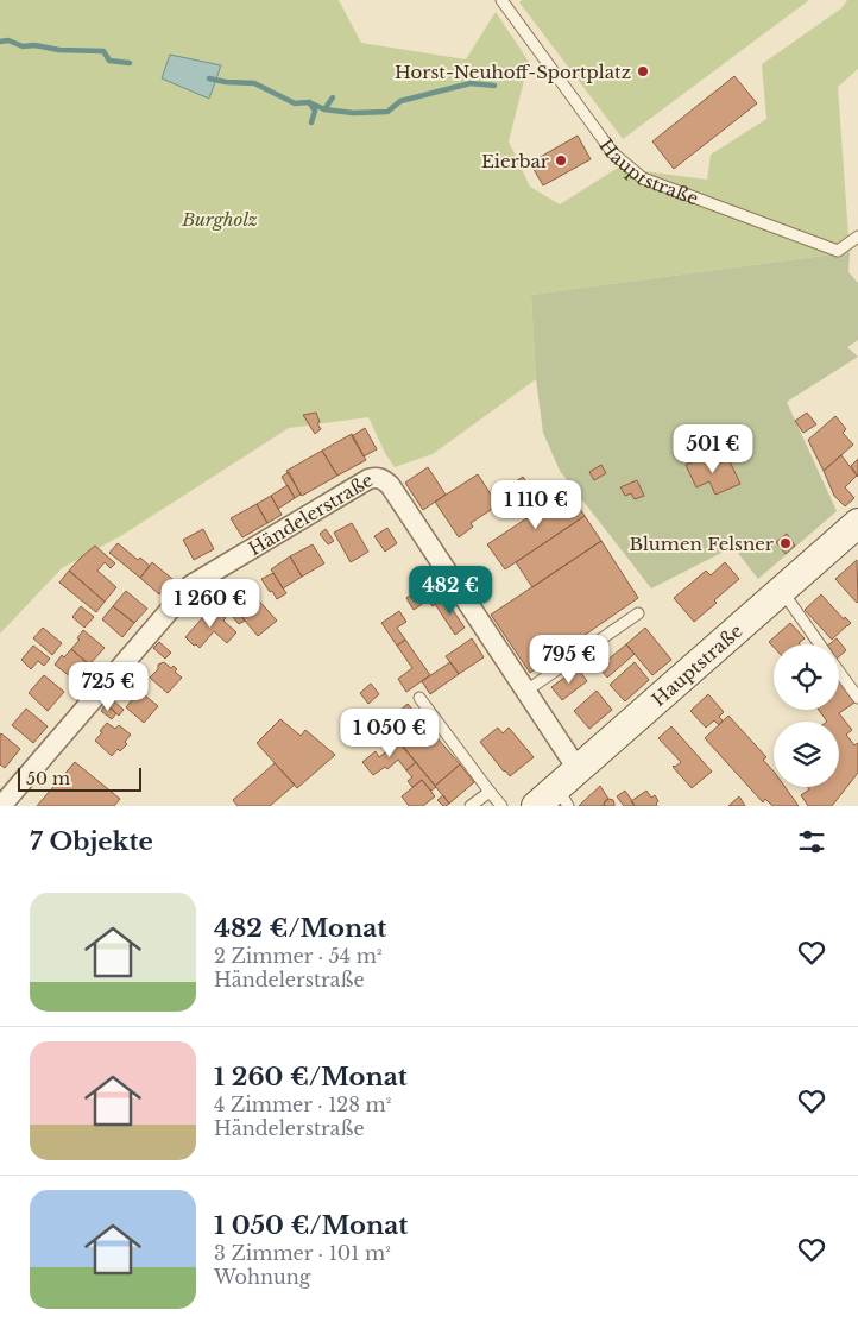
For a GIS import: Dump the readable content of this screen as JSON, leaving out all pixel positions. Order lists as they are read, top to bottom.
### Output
{
  "streets": {
    "main road": ["Hauptstraße"],
    "street": ["Händelerstraße"]
  },
  "crossings": [
    ["Hauptstraße", "Händelerstraße"]
  ],
  "parks": ["Burgholz"],
  "places": ["Horst-Neuhoff-Sportplatz", "Eierbar", "Blumen Felsner"],
  "scale_bar": "50 m",
  "page": {
    "price": [
      "501 €",
      "1 110 €",
      "482 €",
      "1 260 €",
      "795 €",
      "725 €",
      "1 050 €"
    ],
    "scale": "50 m",
    "heading": "7 Objekte",
    "list": [
      {
        "name": "482 €/Monat",
        "note": "2 Zimmer · 54 m² · Händelerstraße"
      },
      {
        "name": "1 260 €/Monat",
        "note": "4 Zimmer · 128 m² · Händelerstraße"
      },
      {
        "name": "1 050 €/Monat",
        "note": "3 Zimmer · 101 m² · Wohnung"
      }
    ]
  }
}
